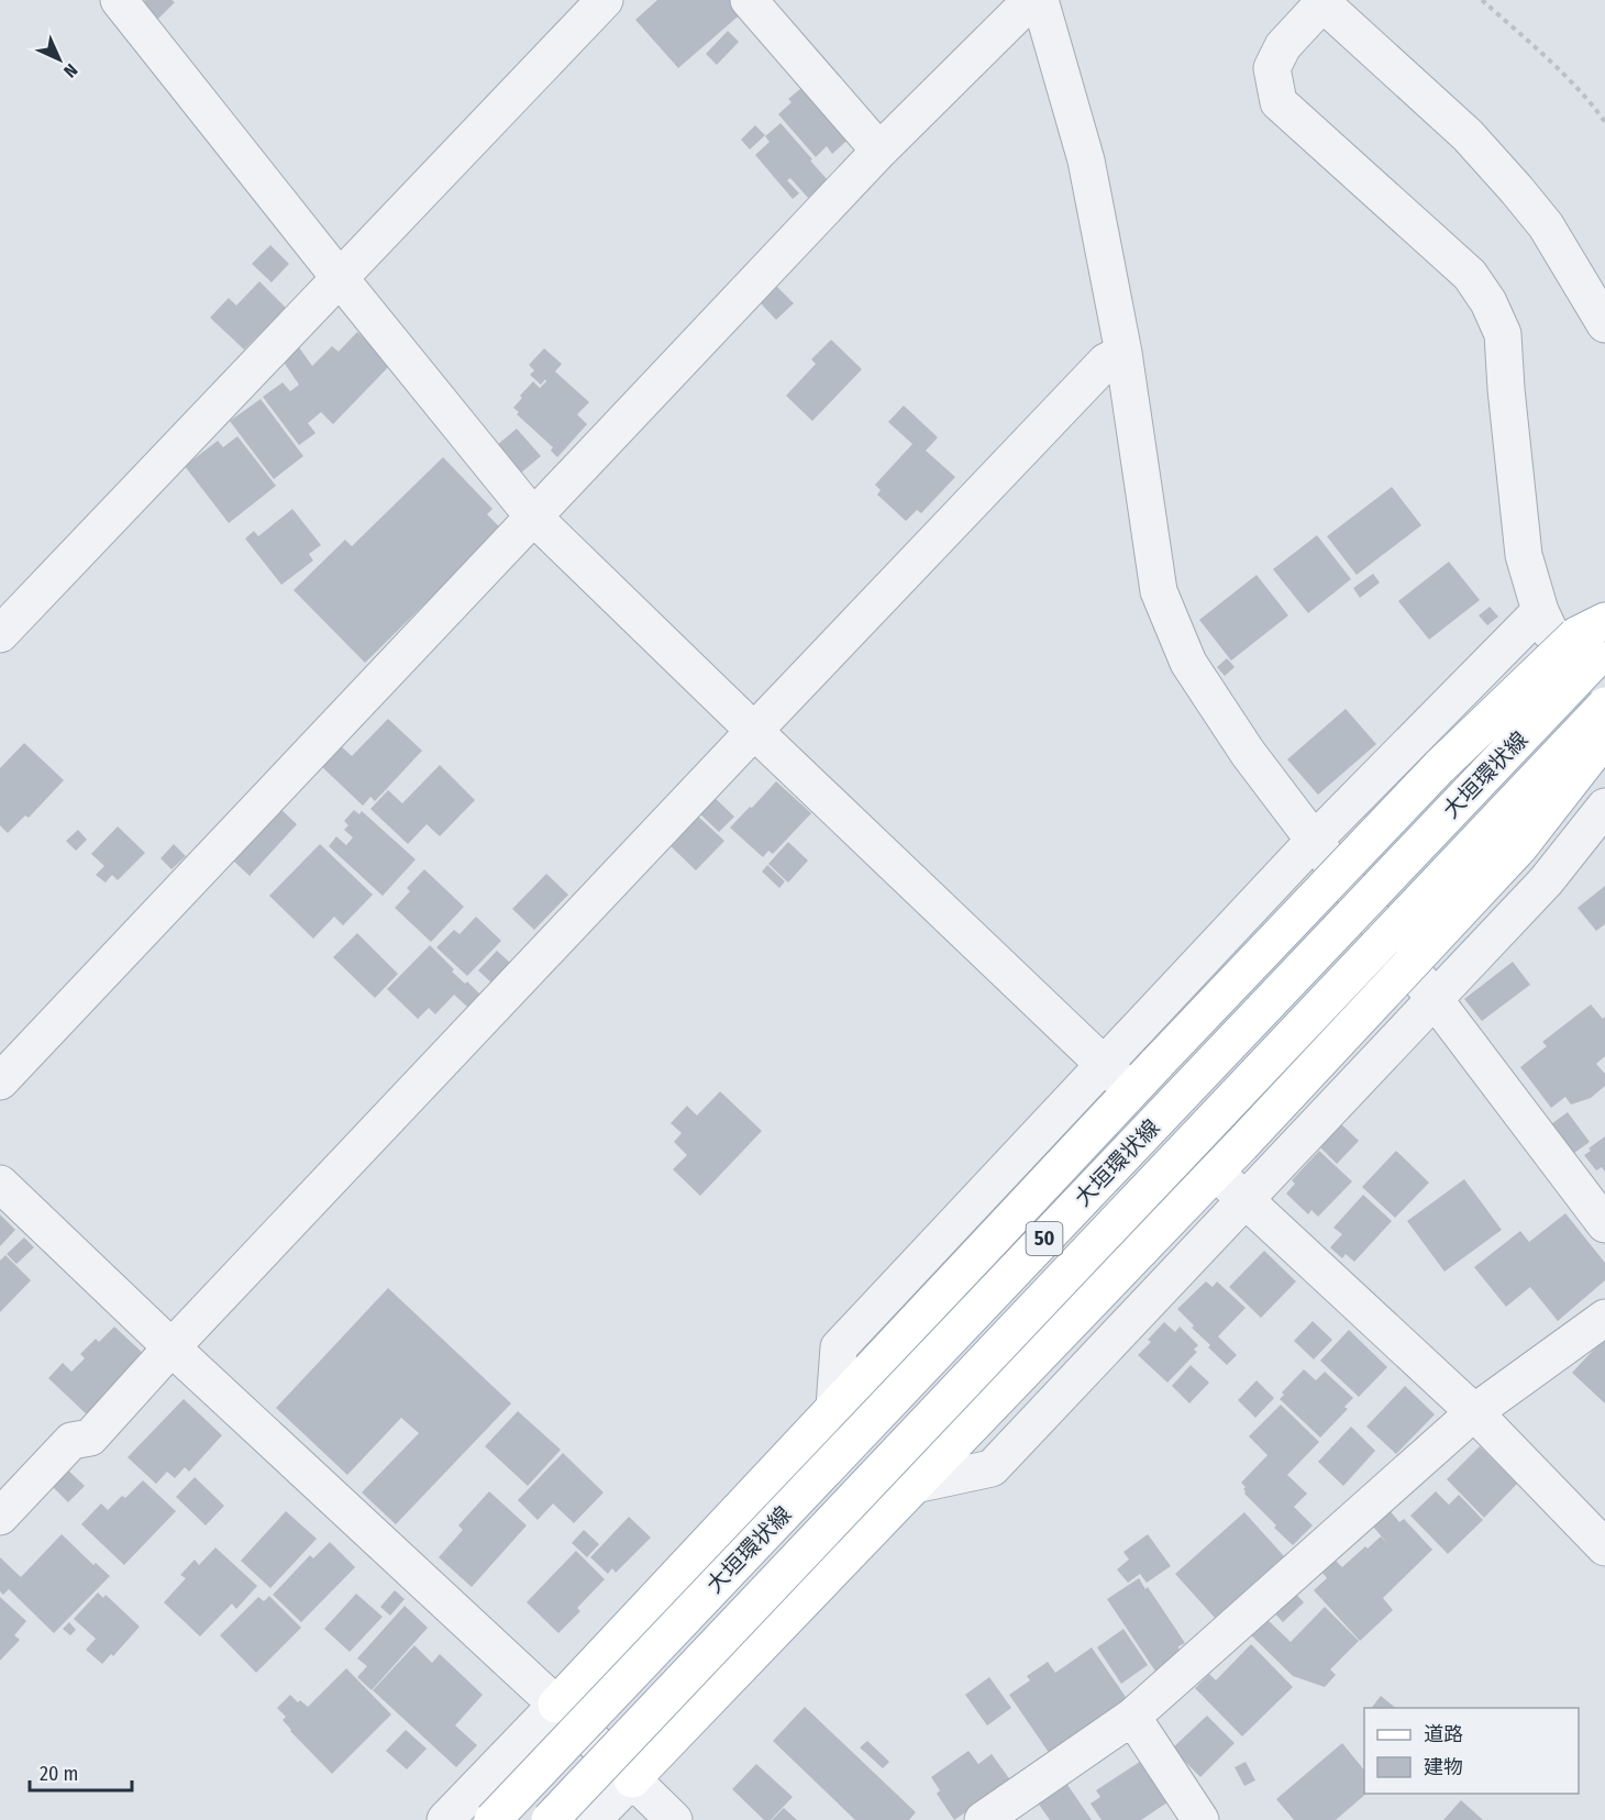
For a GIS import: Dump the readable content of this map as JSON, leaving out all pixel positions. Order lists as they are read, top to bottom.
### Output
{
  "streets": {
    "main road": ["大垣環状線", "50"]
  },
  "crossings": [
    ["大垣環状線", "50"]
  ],
  "legend": ["道路", "建物"],
  "scale_bar": "20 m",
  "north": "bottom right"
}
